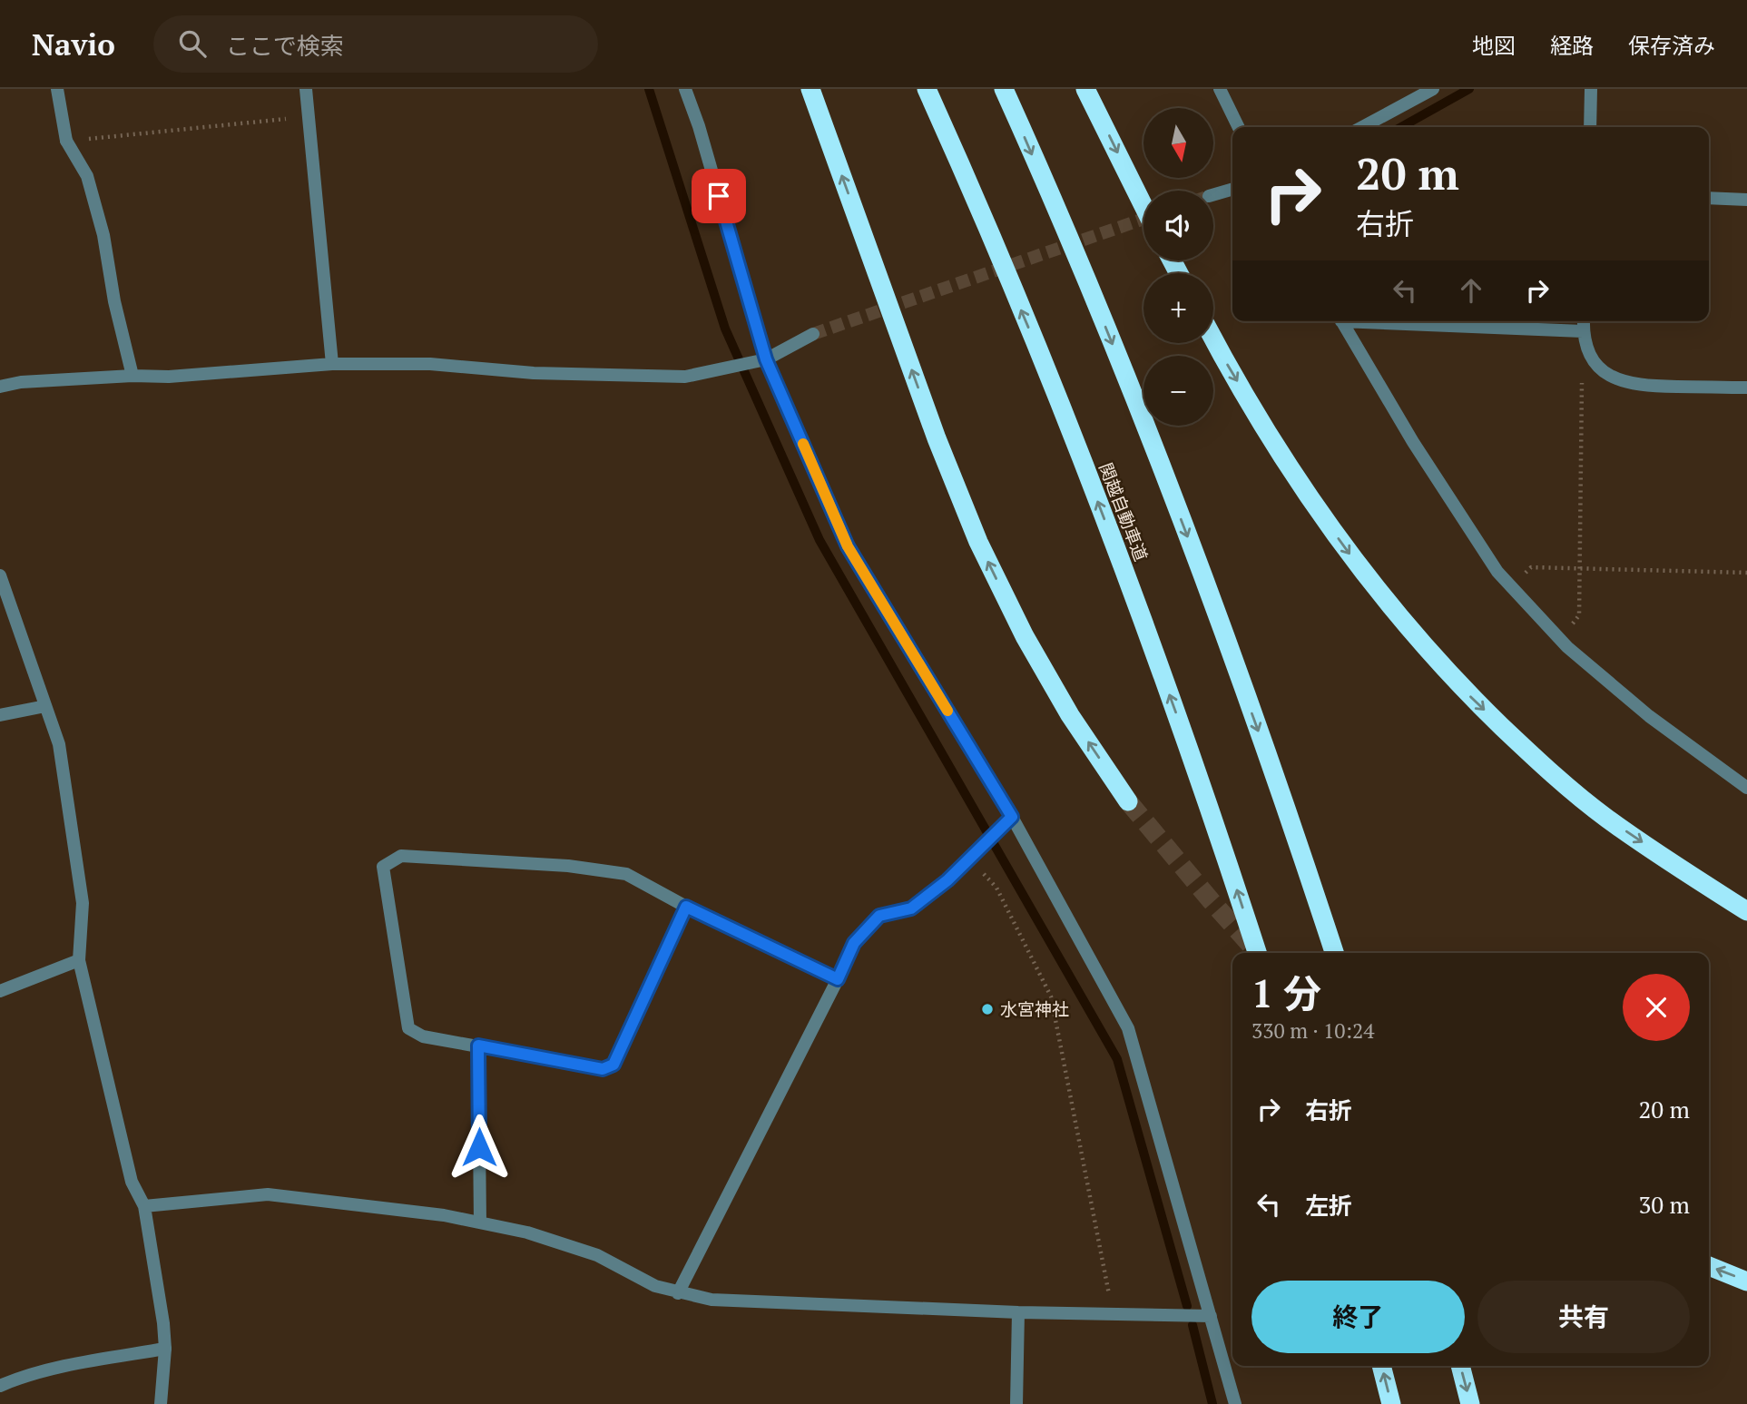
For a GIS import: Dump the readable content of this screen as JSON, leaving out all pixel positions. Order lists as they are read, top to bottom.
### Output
{
  "streets": {
    "highway": ["関越自動車道"]
  },
  "places": ["水宮神社"],
  "north": "bottom",
  "page": {
    "header": "Navio",
    "search": "ここで検索",
    "nav": ["地図", "経路", "保存済み"],
    "map_buttons": ["+", "−"],
    "turn": ["20 m", "右折"],
    "heading": ["1 分", "330 m · 10:24"],
    "list": [
      {
        "name": "右折",
        "value": "20 m"
      },
      {
        "name": "左折",
        "value": "30 m"
      }
    ],
    "buttons": ["終了", "共有"]
  }
}
